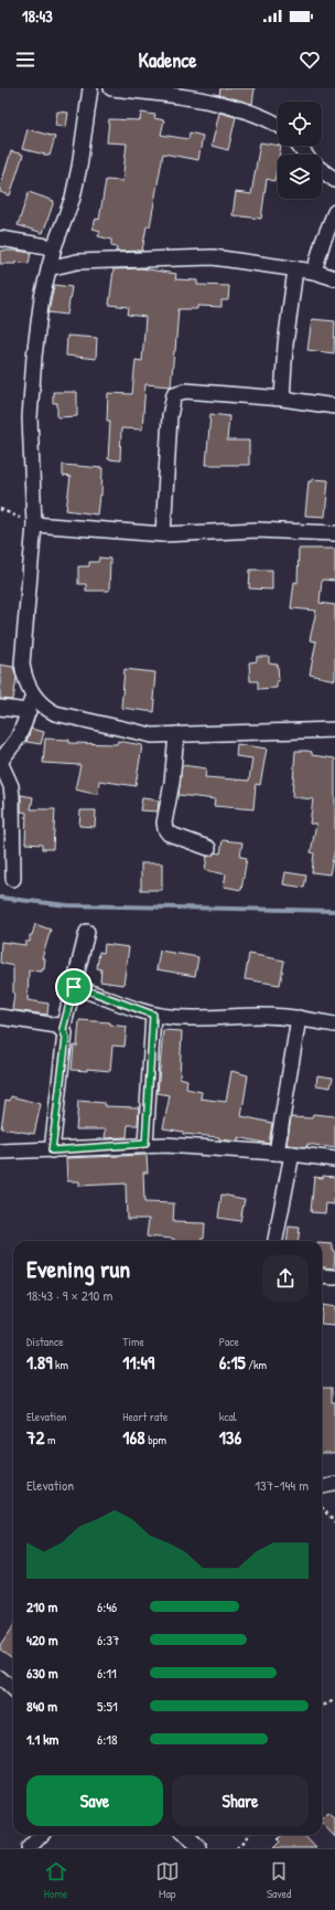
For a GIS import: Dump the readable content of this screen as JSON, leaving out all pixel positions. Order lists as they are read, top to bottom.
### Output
{
  "page": {
    "status": "18:43",
    "header": "Kadence",
    "heading": ["Evening run", "18:43 · 9 × 210 m"],
    "stats": [
      ["Distance", "1.89 km"],
      ["Time", "11:49"],
      ["Pace", "6:15 /km"],
      ["Elevation", "72 m"],
      ["Heart rate", "168 bpm"],
      ["kcal", "136"]
    ],
    "chart": ["Elevation", "137–144 m"],
    "list": [
      {
        "name": "210 m",
        "note": "6:46"
      },
      {
        "name": "420 m",
        "note": "6:37"
      },
      {
        "name": "630 m",
        "note": "6:11"
      },
      {
        "name": "840 m",
        "note": "5:51"
      },
      {
        "name": "1.1 km",
        "note": "6:18"
      }
    ],
    "buttons": ["Save", "Share"],
    "tabs": ["Home", "Map", "Saved"]
  }
}
